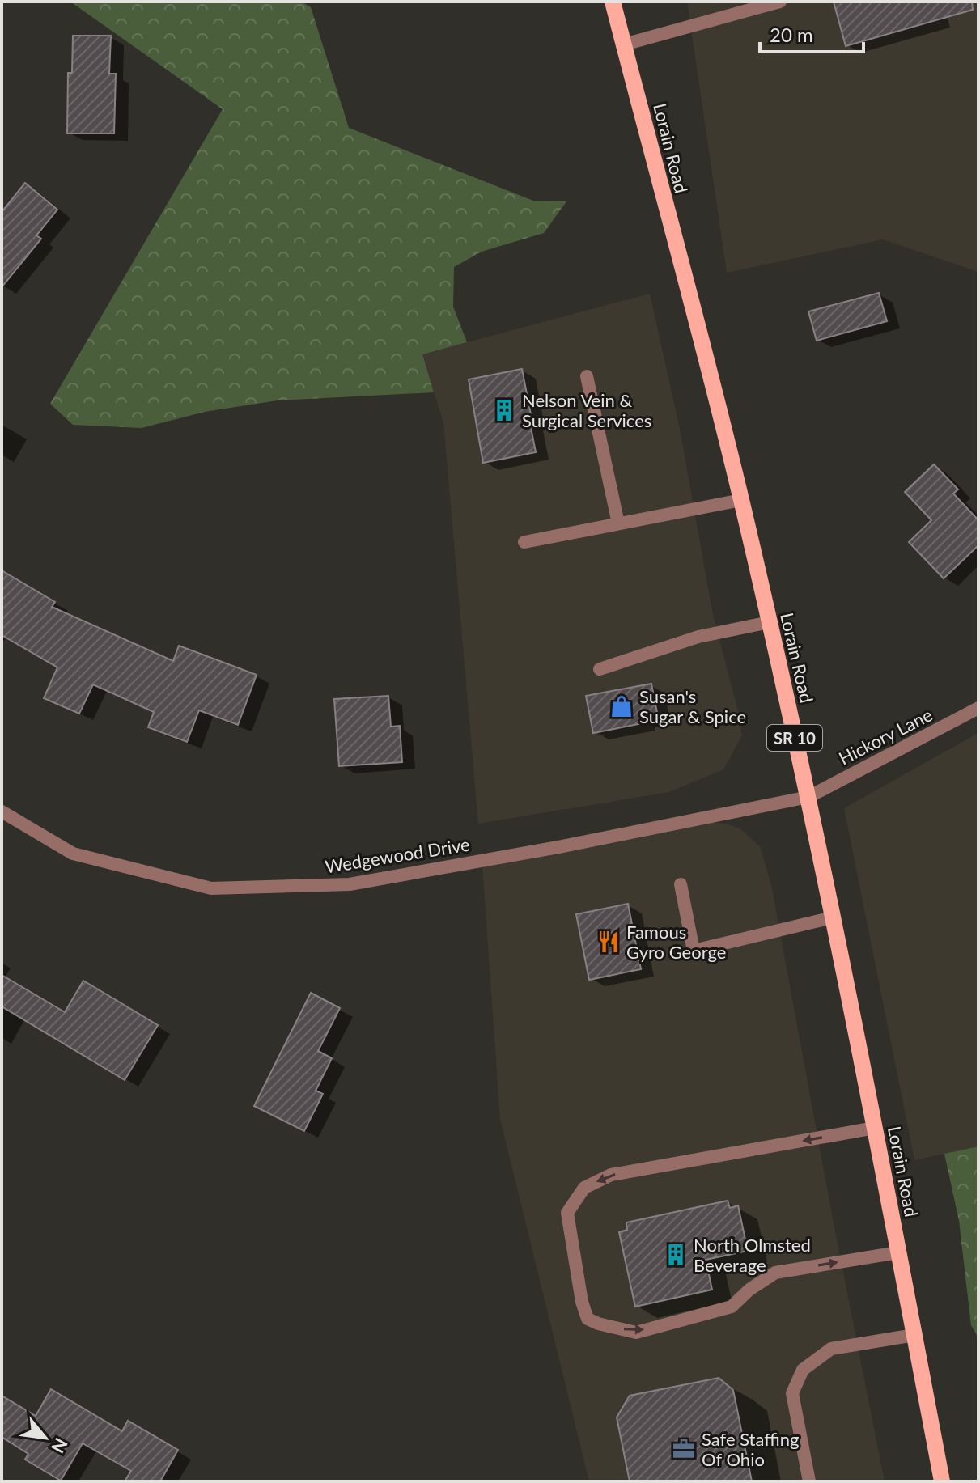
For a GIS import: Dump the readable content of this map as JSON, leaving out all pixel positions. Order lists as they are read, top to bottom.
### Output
{
  "streets": {
    "main road": ["Lorain Road", "SR 10"],
    "street": ["Hickory Lane", "Wedgewood Drive"]
  },
  "crossings": [
    ["Lorain Road", "Hickory Lane"],
    ["Lorain Road", "Wedgewood Drive"],
    ["Hickory Lane", "Wedgewood Drive"]
  ],
  "places": {
    "building": ["Nelson Vein & Surgical Services", "North Olmsted Beverage"],
    "shop": ["Susan's Sugar & Spice"],
    "restaurant": ["Famous Gyro George"],
    "office": ["Safe Staffing Of Ohio"]
  },
  "scale_bar": "20 m",
  "north": "bottom right"
}
